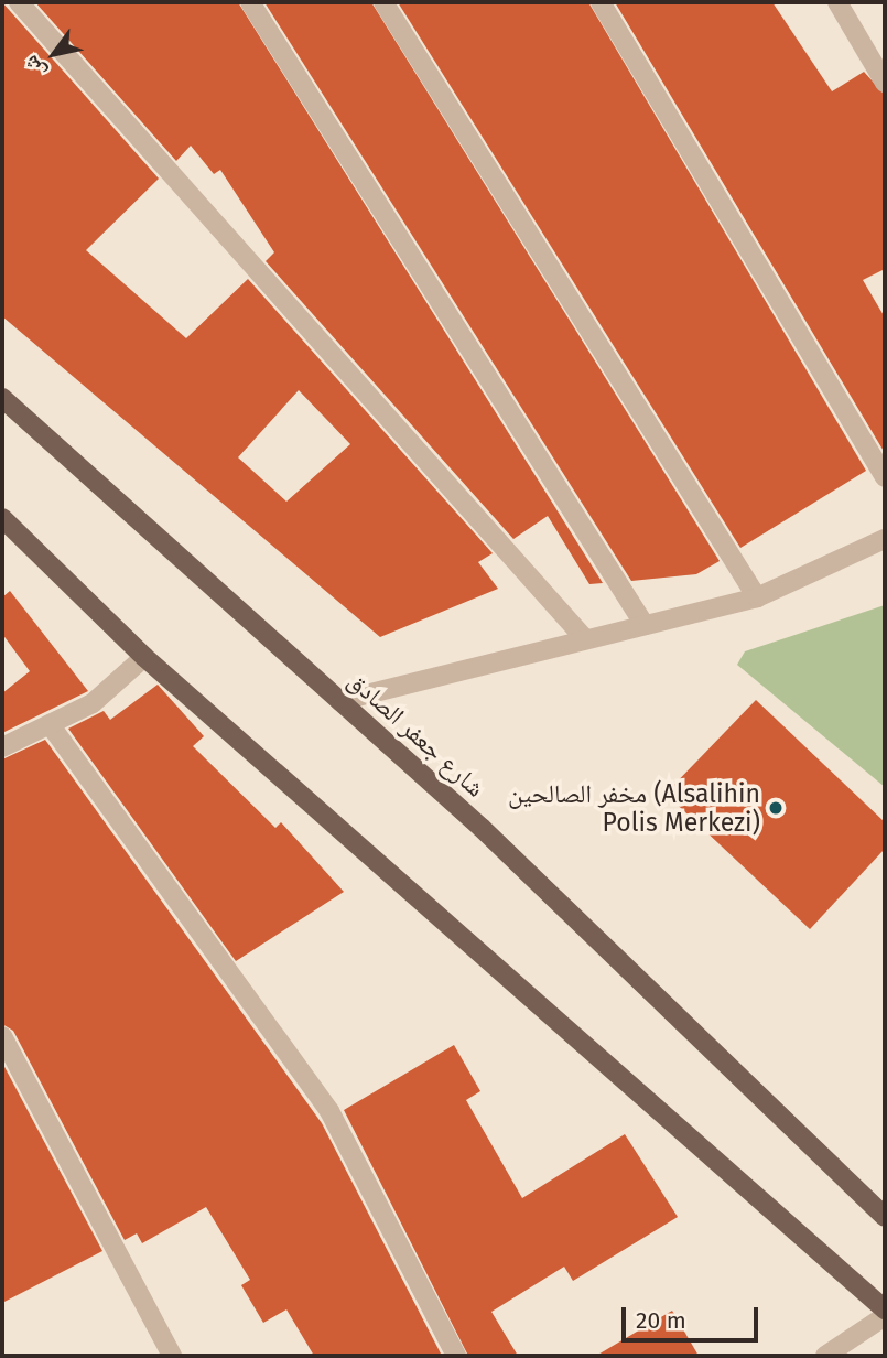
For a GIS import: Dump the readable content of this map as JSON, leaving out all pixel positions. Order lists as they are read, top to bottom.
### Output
{
  "streets": {
    "main road": ["شارع جعفر الصادق"]
  },
  "places": ["مخفر الصالحين (Alsalihin Polis Merkezi)"],
  "scale_bar": "20 m",
  "north": "bottom left"
}
